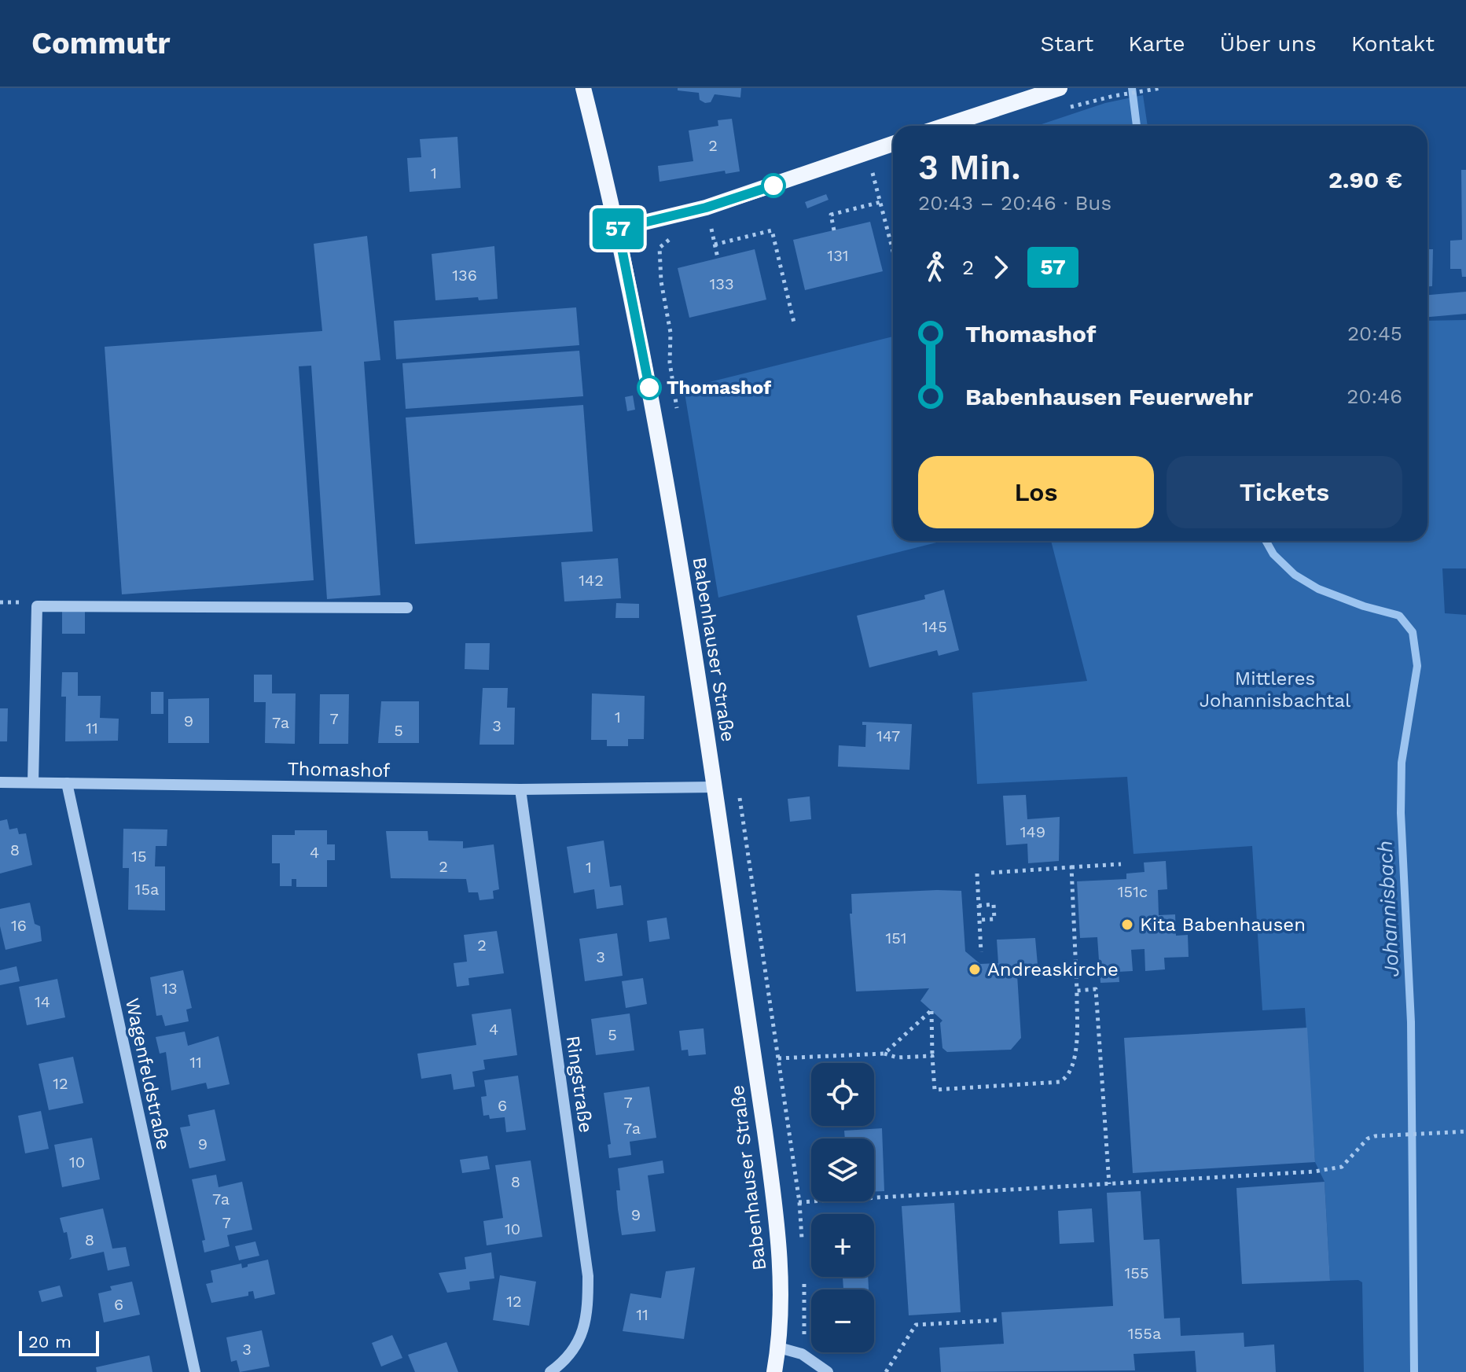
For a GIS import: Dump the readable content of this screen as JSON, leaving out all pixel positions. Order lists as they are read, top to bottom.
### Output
{
  "streets": {
    "main road": ["Babenhauser Straße"],
    "street": ["Thomashof", "Wagenfeldstraße", "Ringstraße"]
  },
  "crossings": [
    ["Babenhauser Straße", "Thomashof"],
    ["Thomashof", "Wagenfeldstraße"],
    ["Thomashof", "Ringstraße"]
  ],
  "water": ["Johannisbach"],
  "parks": ["Mittleres Johannisbachtal"],
  "places": ["Thomashof", "Kita Babenhausen", "Andreaskirche"],
  "lines": ["bus line 57"],
  "house_numbers": [
    "2",
    "1",
    "131",
    "136",
    "133",
    "142",
    "145",
    "1",
    "7",
    "9",
    "7a",
    "3",
    "11",
    "5",
    "147",
    "149",
    "8",
    "4",
    "15",
    "2",
    "1",
    "15a",
    "151c",
    "16",
    "151",
    "2",
    "3",
    "13",
    "14",
    "4",
    "5",
    "11",
    "12",
    "7",
    "6",
    "7a",
    "9",
    "10",
    "8",
    "7a",
    "9",
    "7",
    "10",
    "8",
    "155",
    "12",
    "6",
    "11",
    "155a",
    "3"
  ],
  "scale_bar": "20 m",
  "page": {
    "header": "Commutr",
    "nav": [
      "Start",
      "Karte",
      "Über uns",
      "Kontakt"
    ],
    "on_map": "57",
    "heading": ["3 Min.", "20:43 – 20:46 · Bus", "2.90 €"],
    "legs": ["2", "57"],
    "list": [
      {
        "name": "Thomashof",
        "value": "20:45"
      },
      {
        "name": "Babenhausen Feuerwehr",
        "value": "20:46"
      }
    ],
    "buttons": ["Los", "Tickets"],
    "map_buttons": ["+", "−"],
    "scale": "20 m"
  }
}
